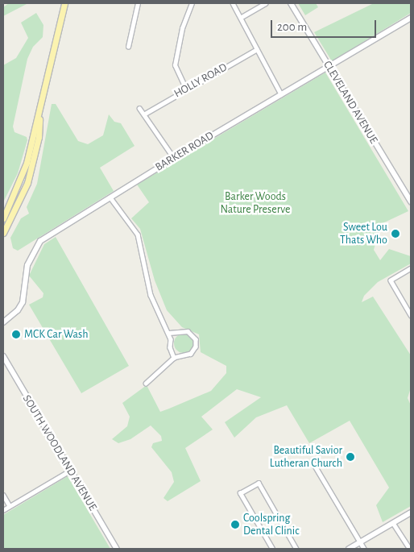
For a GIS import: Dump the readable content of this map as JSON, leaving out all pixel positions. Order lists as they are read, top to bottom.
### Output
{
  "streets": {
    "street": [
      "HOLLY ROAD",
      "CLEVELAND AVENUE",
      "BARKER ROAD",
      "SOUTH WOODLAND AVENUE"
    ]
  },
  "crossings": [
    ["CLEVELAND AVENUE", "BARKER ROAD"]
  ],
  "parks": ["Barker Woods Nature Preserve"],
  "places": [
    "Sweet Lou Thats Who",
    "MCK Car Wash",
    "Beautiful Savior Lutheran Church",
    "Coolspring Dental Clinic"
  ],
  "scale_bar": "200 m"
}
